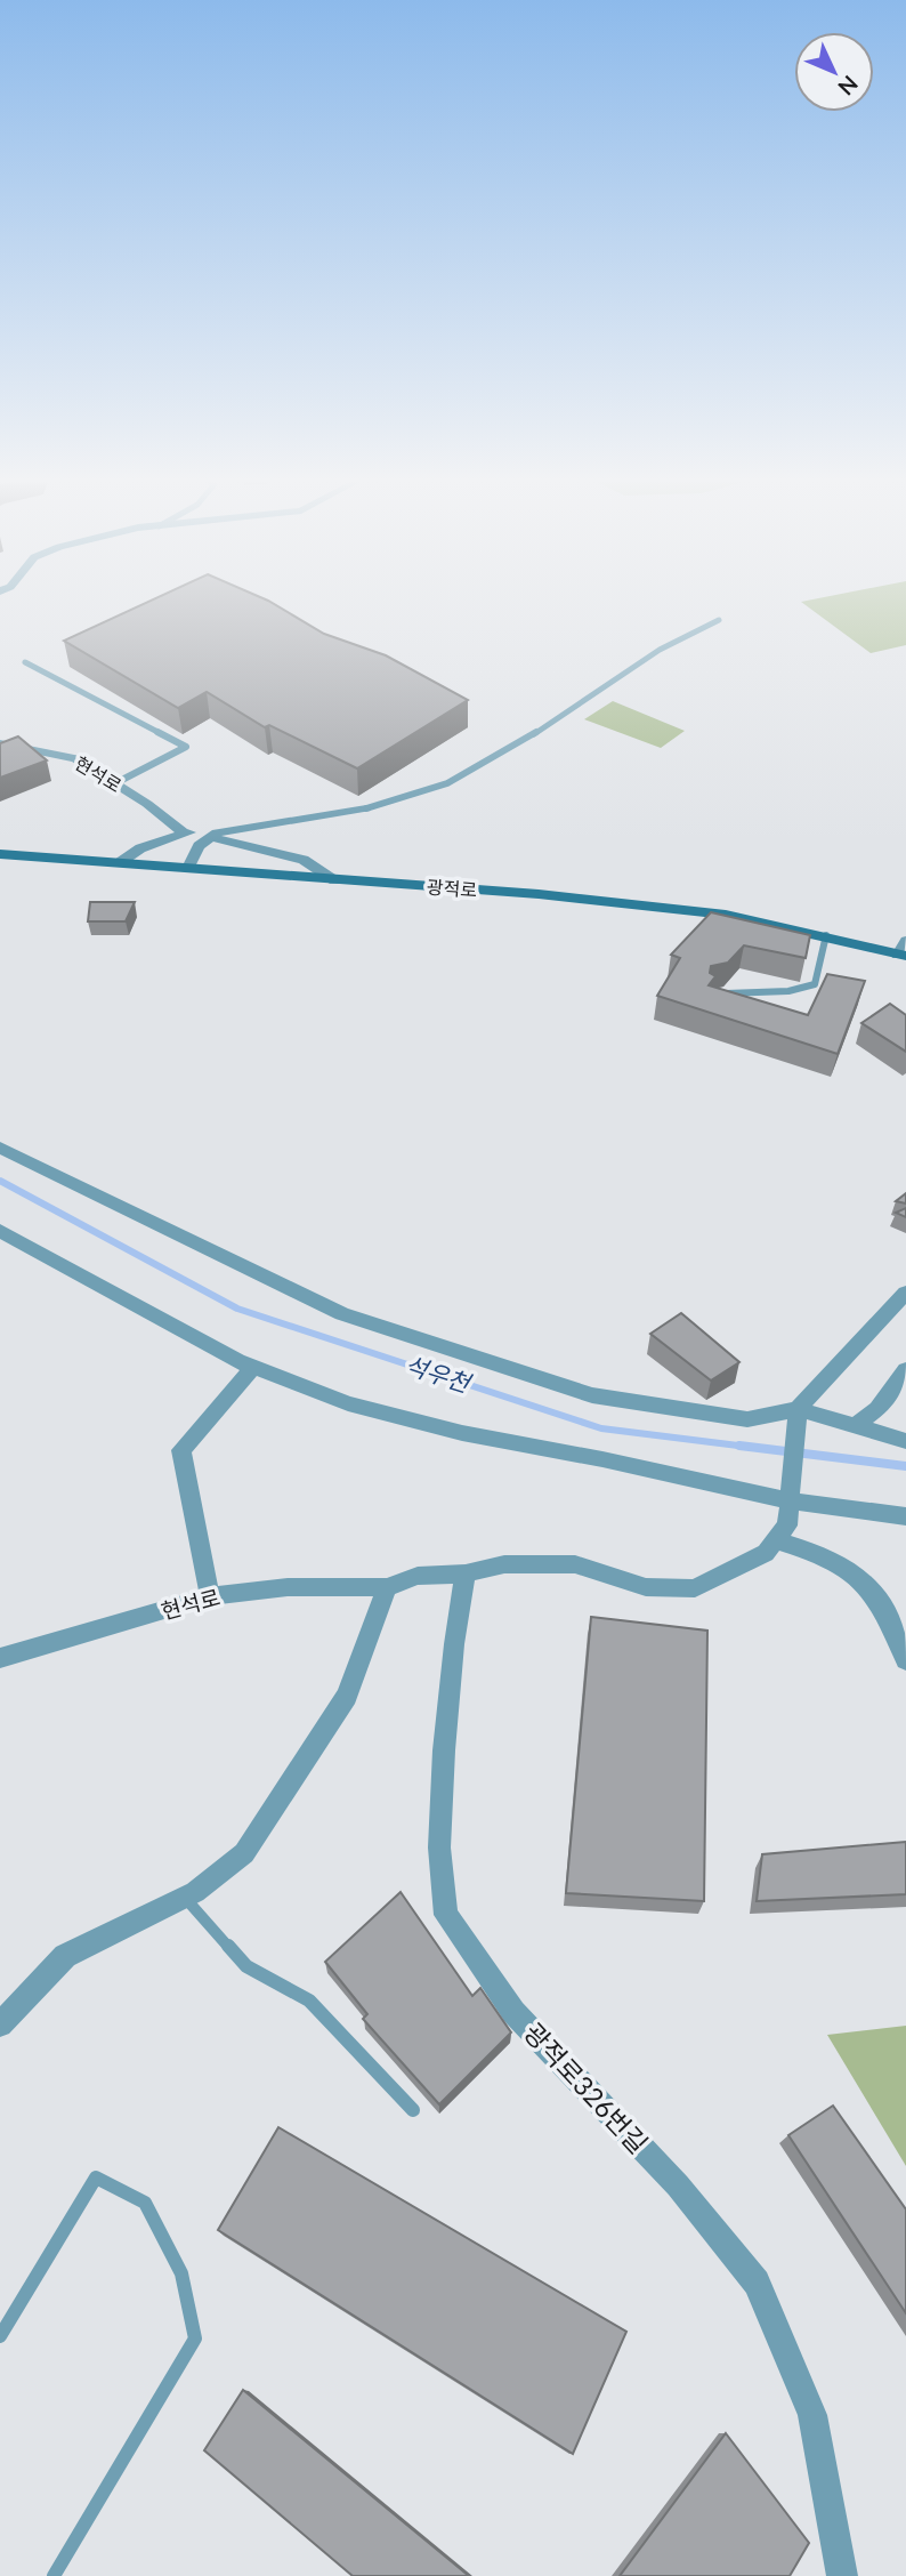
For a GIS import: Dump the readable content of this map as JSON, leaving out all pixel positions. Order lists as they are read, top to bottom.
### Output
{
  "streets": {
    "main road": ["광적로"],
    "street": ["현석로", "광적로326번길"]
  },
  "water": ["석우천"],
  "north": "bottom right"
}
